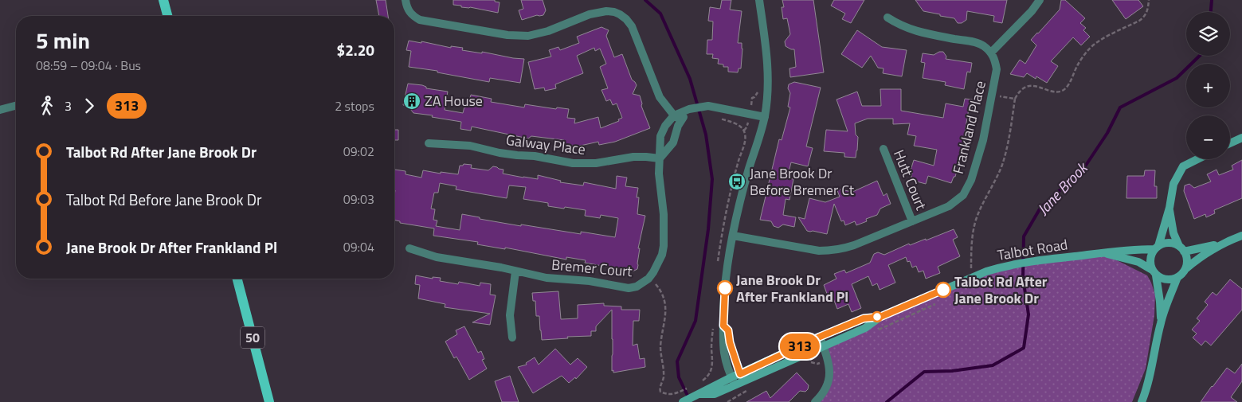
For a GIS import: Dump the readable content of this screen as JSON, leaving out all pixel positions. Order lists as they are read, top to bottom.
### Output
{
  "streets": {
    "main road": ["Talbot Road", "50"],
    "street": [
      "Frankland Place",
      "Galway Place",
      "Hutt Court",
      "Bremer Court"
    ]
  },
  "crossings": [
    ["Frankland Place", "Hutt Court"],
    ["Galway Place", "Bremer Court"]
  ],
  "water": ["Jane Brook"],
  "places": {
    "building": ["ZA House"],
    "bus stop": ["Jane Brook Dr Before Bremer Ct"],
    "other": ["Jane Brook Dr After Frankland Pl", "Talbot Rd After Jane Brook Dr"]
  },
  "lines": ["bus line 313"],
  "page": {
    "on_map": "313",
    "map_buttons": ["+", "−"],
    "heading": ["5 min", "08:59 – 09:04 · Bus", "$2.20"],
    "legs": ["3", "313", "2 stops"],
    "list": [
      {
        "name": "Talbot Rd After Jane Brook Dr",
        "value": "09:02"
      },
      {
        "name": "Talbot Rd Before Jane Brook Dr",
        "value": "09:03"
      },
      {
        "name": "Jane Brook Dr After Frankland Pl",
        "value": "09:04"
      }
    ]
  }
}
